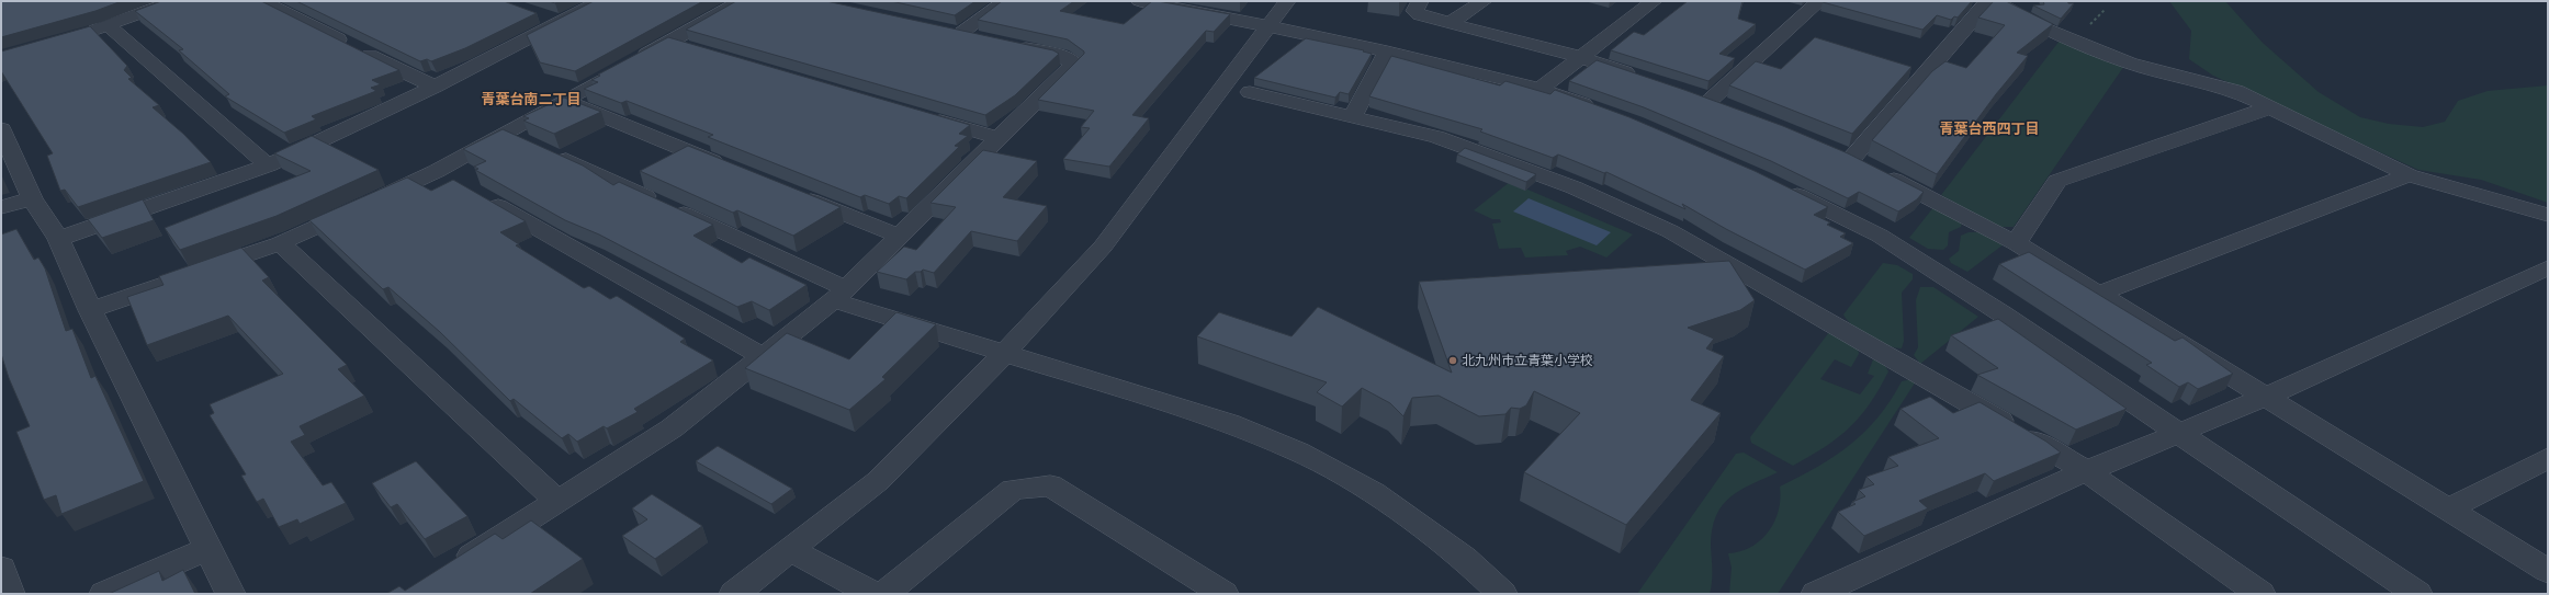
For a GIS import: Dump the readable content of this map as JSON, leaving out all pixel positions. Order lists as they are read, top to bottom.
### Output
{
  "districts": ["青葉台南二丁目", "青葉台西四丁目"],
  "places": ["北九州市立青葉小学校"]
}
